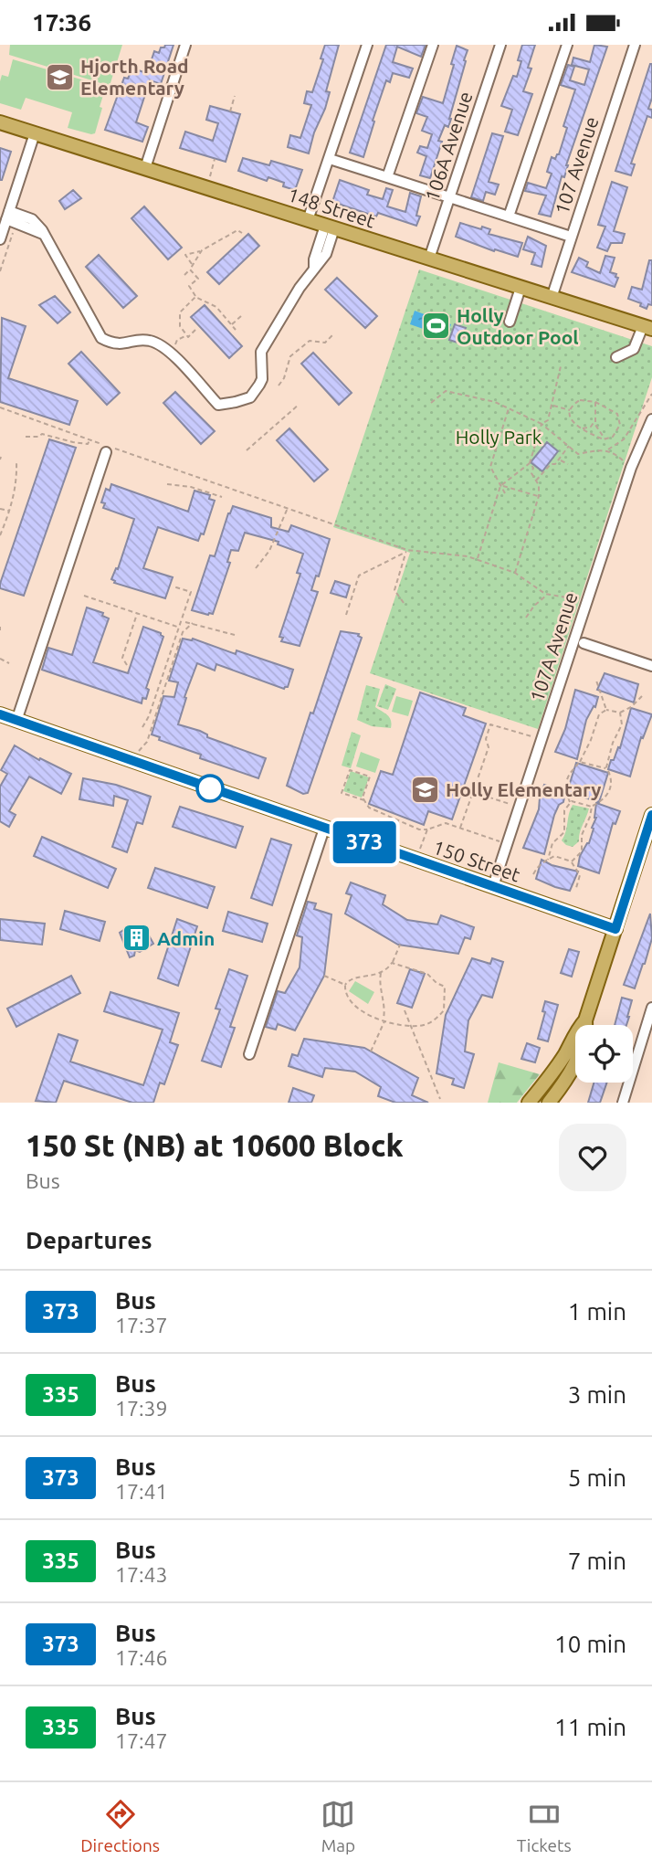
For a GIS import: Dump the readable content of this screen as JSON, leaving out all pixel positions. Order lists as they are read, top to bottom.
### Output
{
  "streets": {
    "main road": ["148 Street", "150 Street"],
    "street": ["106A Avenue", "107 Avenue", "107A Avenue"]
  },
  "crossings": [
    ["106A Avenue", "148 Street"],
    ["107 Avenue", "148 Street"],
    ["107A Avenue", "150 Street"]
  ],
  "parks": ["Holly Park"],
  "places": {
    "school or university": ["Hjorth Road Elementary", "Holly Elementary"],
    "sports": ["Holly Outdoor Pool"],
    "building": ["Admin"]
  },
  "lines": ["bus line 373"],
  "page": {
    "status": "17:36",
    "on_map": "373",
    "heading": [
      ["150 St (NB) at 10600 Block", "Bus"],
      "Departures"
    ],
    "list": [
      {
        "mark": "373",
        "name": "Bus",
        "note": "17:37",
        "value": "1 min"
      },
      {
        "mark": "335",
        "name": "Bus",
        "note": "17:39",
        "value": "3 min"
      },
      {
        "mark": "373",
        "name": "Bus",
        "note": "17:41",
        "value": "5 min"
      },
      {
        "mark": "335",
        "name": "Bus",
        "note": "17:43",
        "value": "7 min"
      },
      {
        "mark": "373",
        "name": "Bus",
        "note": "17:46",
        "value": "10 min"
      },
      {
        "mark": "335",
        "name": "Bus",
        "note": "17:47",
        "value": "11 min"
      }
    ],
    "tabs": ["Directions", "Map", "Tickets"]
  }
}
